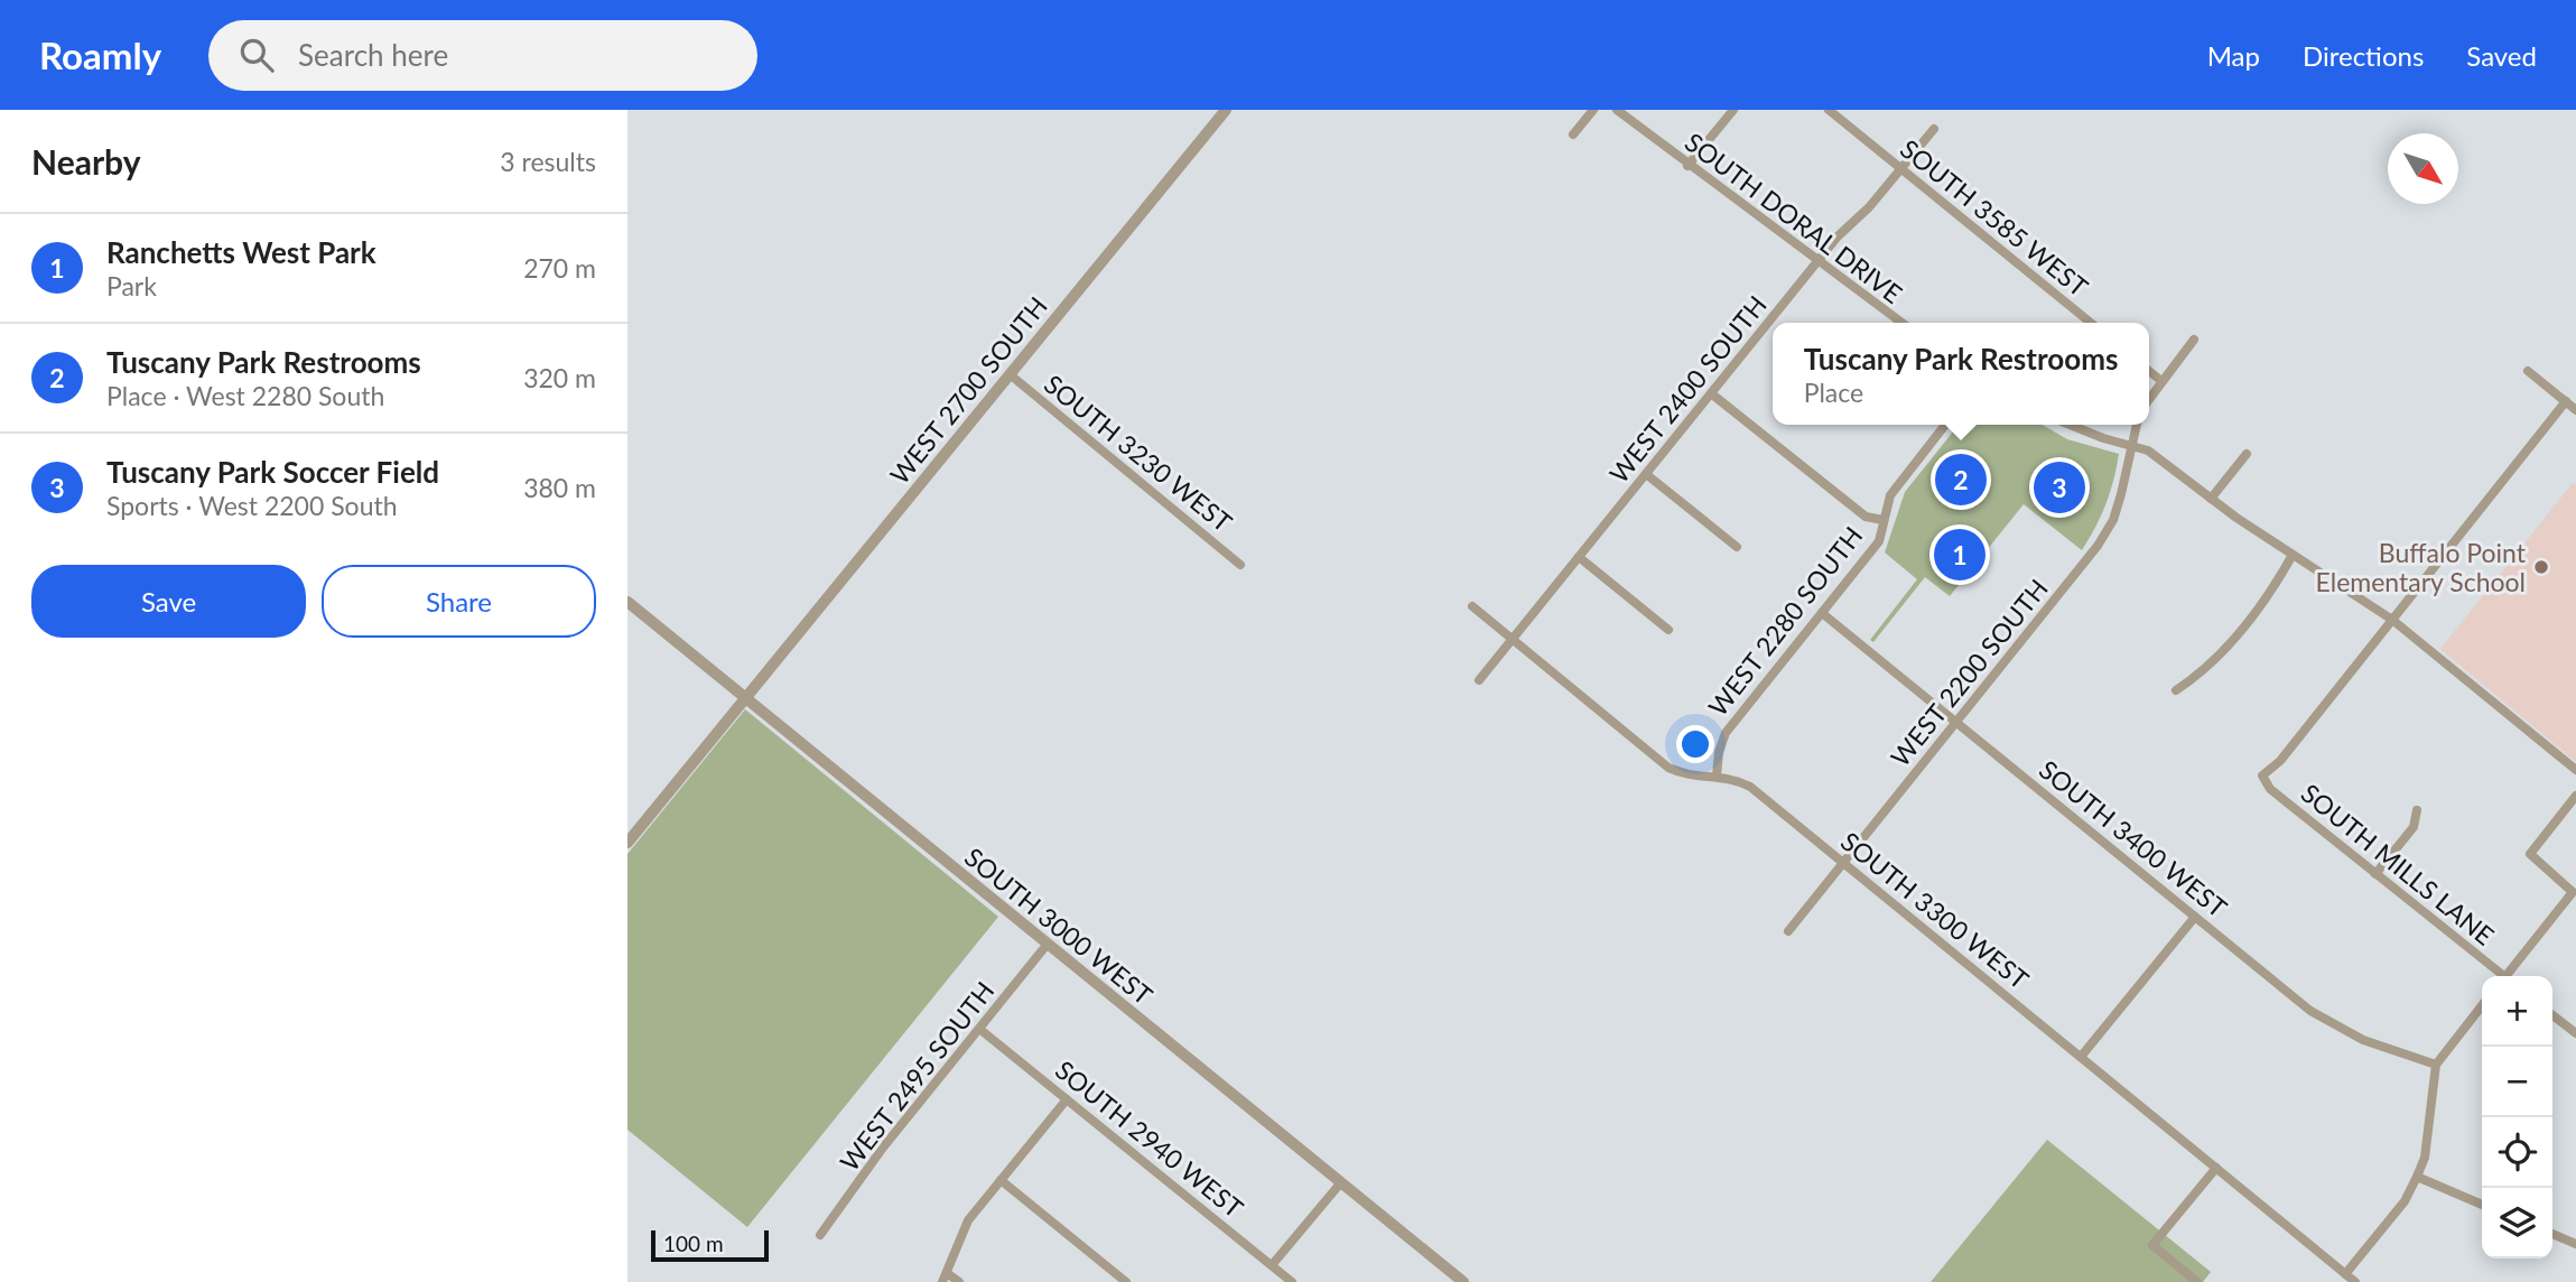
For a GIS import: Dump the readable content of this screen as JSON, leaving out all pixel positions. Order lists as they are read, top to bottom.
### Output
{
  "streets": {
    "street": [
      "SOUTH DORAL DRIVE",
      "SOUTH 3585 WEST",
      "WEST 2400 SOUTH",
      "WEST 2700 SOUTH",
      "SOUTH 3230 WEST",
      "WEST 2280 SOUTH",
      "WEST 2200 SOUTH",
      "SOUTH 3400 WEST",
      "SOUTH MILLS LANE",
      "SOUTH 3300 WEST",
      "SOUTH 3000 WEST",
      "WEST 2495 SOUTH",
      "SOUTH 2940 WEST"
    ]
  },
  "crossings": [
    ["SOUTH DORAL DRIVE", "WEST 2400 SOUTH"],
    ["SOUTH 3585 WEST", "WEST 2400 SOUTH"],
    ["WEST 2400 SOUTH", "SOUTH 3300 WEST"],
    ["WEST 2700 SOUTH", "SOUTH 3230 WEST"],
    ["WEST 2700 SOUTH", "SOUTH 3000 WEST"],
    ["WEST 2280 SOUTH", "SOUTH 3400 WEST"],
    ["WEST 2280 SOUTH", "SOUTH 3300 WEST"],
    ["WEST 2200 SOUTH", "SOUTH 3400 WEST"],
    ["WEST 2200 SOUTH", "SOUTH 3300 WEST"],
    ["SOUTH 3000 WEST", "WEST 2495 SOUTH"],
    ["WEST 2495 SOUTH", "SOUTH 2940 WEST"]
  ],
  "places": ["Buffalo Point Elementary School"],
  "scale_bar": "100 m",
  "north": "bottom right",
  "page": {
    "header": "Roamly",
    "search": "Search here",
    "nav": ["Map", "Directions", "Saved"],
    "heading": ["Nearby", "3 results"],
    "list": [
      {
        "mark": "1",
        "name": "Ranchetts West Park",
        "note": "Park",
        "value": "270 m"
      },
      {
        "mark": "2",
        "name": "Tuscany Park Restrooms",
        "note": "Place · West 2280 South",
        "value": "320 m"
      },
      {
        "mark": "3",
        "name": "Tuscany Park Soccer Field",
        "note": "Sports · West 2200 South",
        "value": "380 m"
      }
    ],
    "popup": ["Tuscany Park Restrooms", "Place"],
    "pins": ["2", "3", "1"],
    "buttons": ["Save", "Share"],
    "map_buttons": ["+", "−"],
    "scale": "100 m"
  }
}
